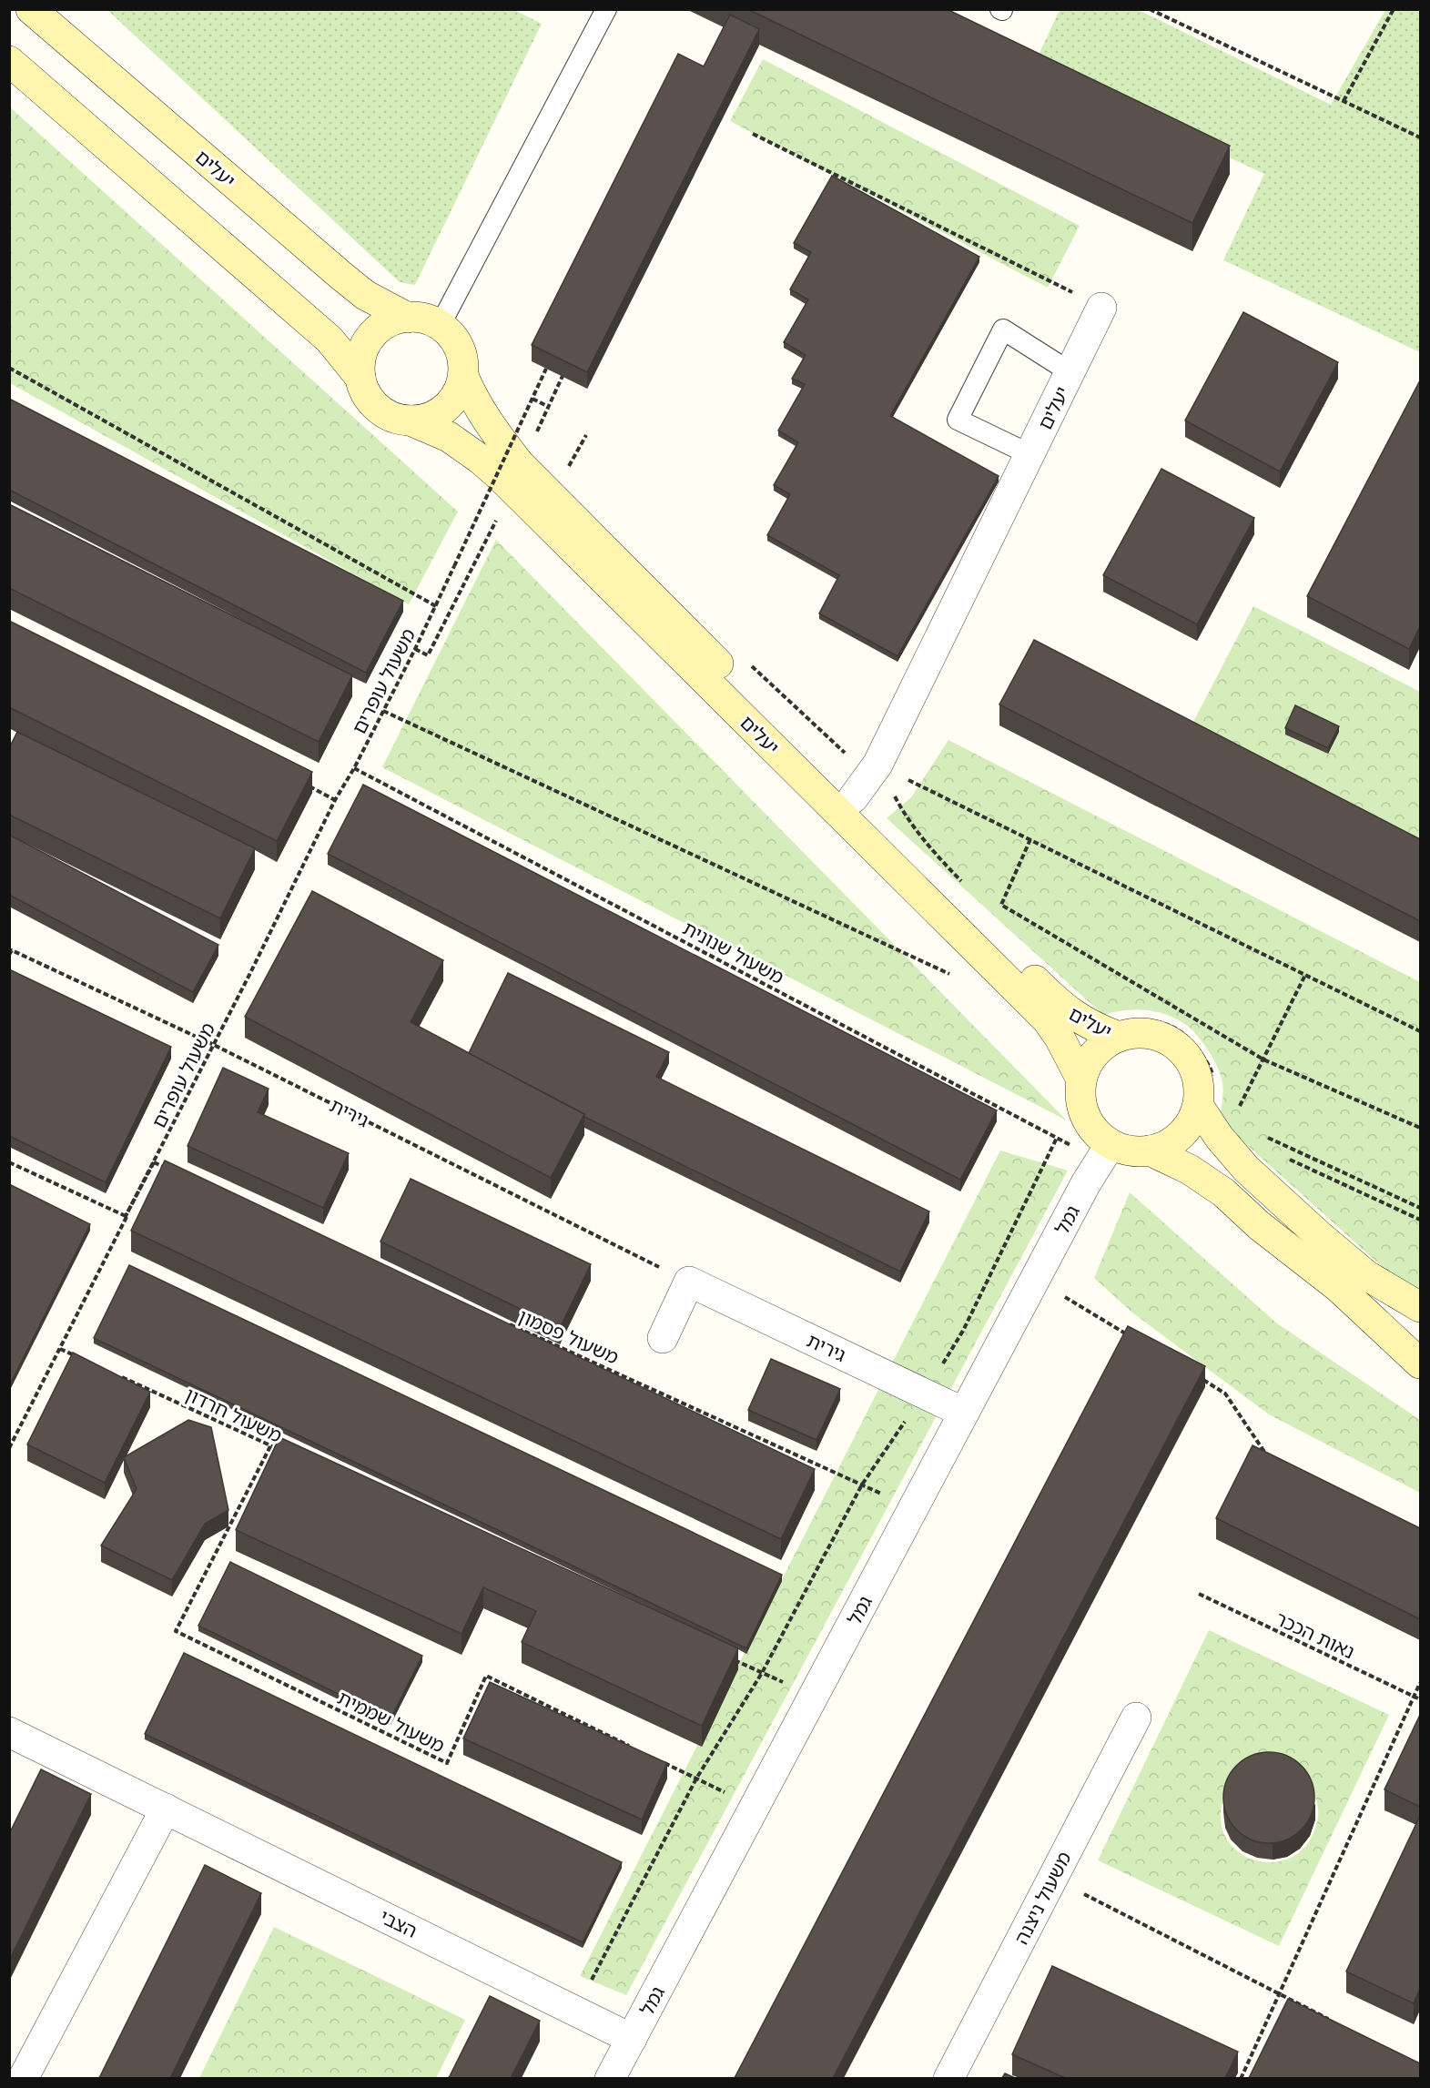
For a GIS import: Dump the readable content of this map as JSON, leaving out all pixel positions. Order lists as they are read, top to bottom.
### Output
{
  "streets": {
    "street": [
      "יעלים",
      "גירית",
      "גמל",
      "משעול ניצנה",
      "הצבי"
    ],
    "path": [
      "משעול עופרים",
      "משעול שנונית",
      "משעול פסמון",
      "משעול חרדון",
      "נאות הככר",
      "משעול שממית"
    ]
  },
  "crossings": [
    ["יעלים", "משעול שנונית"],
    ["יעלים", "גמל"],
    ["משעול עופרים", "משעול שנונית"],
    ["משעול עופרים", "גירית"],
    ["משעול שנונית", "גמל"],
    ["גירית", "גמל"],
    ["גמל", "משעול פסמון"],
    ["גמל", "הצבי"],
    ["משעול חרדון", "משעול שממית"]
  ]
}
